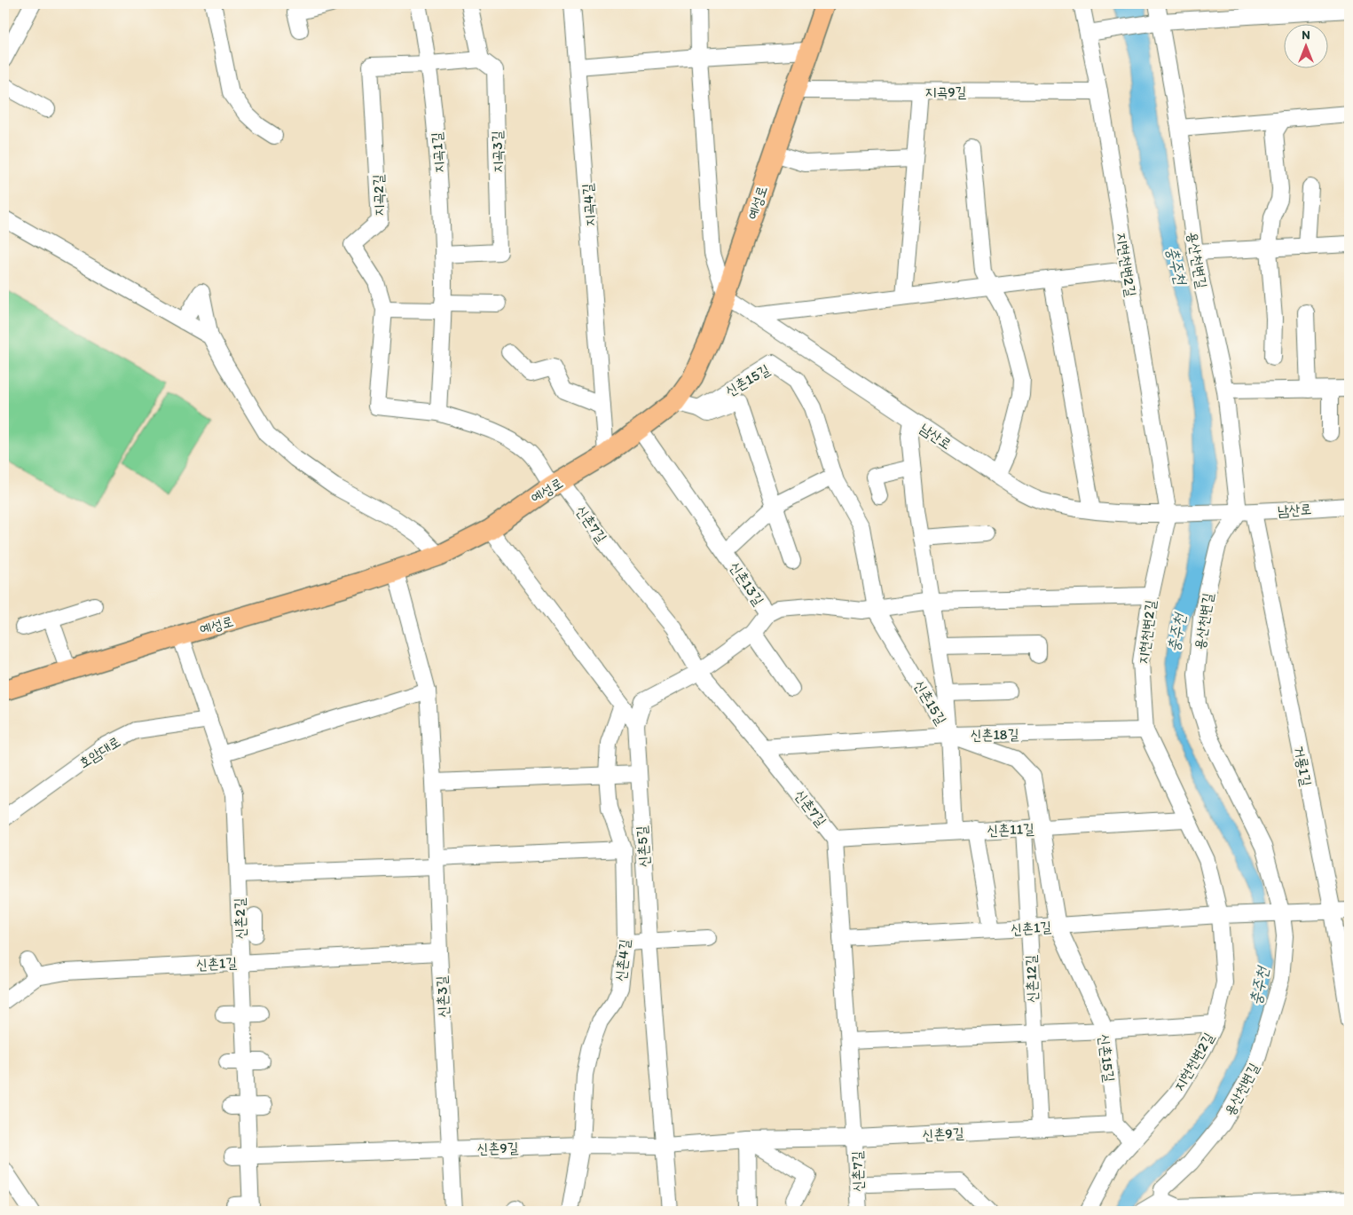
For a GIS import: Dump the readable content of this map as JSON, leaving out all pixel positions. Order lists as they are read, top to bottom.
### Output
{
  "streets": {
    "main road": ["예성로"],
    "street": [
      "지곡9길",
      "지곡3길",
      "지곡1길",
      "지곡2길",
      "지곡4길",
      "용산천변길",
      "지현천변2길",
      "신촌15길",
      "남산로",
      "신촌7길",
      "신촌13길",
      "신촌18길",
      "호암대로",
      "거룡1길",
      "신촌11길",
      "신촌5길",
      "신촌2길",
      "신촌1길",
      "신촌4길",
      "신촌12길",
      "신촌3길",
      "신촌9길"
    ]
  },
  "crossings": [
    ["지곡9길", "예성로"],
    ["지곡9길", "지현천변2길"],
    ["지곡3길", "지곡1길"],
    ["지곡1길", "지곡2길"],
    ["예성로", "지곡4길"],
    ["예성로", "남산로"],
    ["예성로", "신촌7길"],
    ["예성로", "신촌13길"],
    ["예성로", "신촌2길"],
    ["예성로", "신촌3길"],
    ["용산천변길", "남산로"],
    ["용산천변길", "거룡1길"],
    ["용산천변길", "신촌1길"],
    ["지현천변2길", "남산로"],
    ["지현천변2길", "신촌18길"],
    ["지현천변2길", "신촌11길"],
    ["지현천변2길", "신촌1길"],
    ["신촌15길", "신촌18길"],
    ["신촌15길", "신촌11길"],
    ["신촌15길", "신촌1길"],
    ["신촌15길", "신촌9길"],
    ["남산로", "거룡1길"],
    ["신촌7길", "신촌13길"],
    ["신촌7길", "신촌18길"],
    ["신촌7길", "신촌11길"],
    ["신촌7길", "신촌1길"],
    ["신촌7길", "신촌9길"],
    ["신촌13길", "신촌5길"],
    ["호암대로", "신촌2길"],
    ["거룡1길", "신촌1길"],
    ["신촌11길", "신촌12길"],
    ["신촌5길", "신촌9길"],
    ["신촌2길", "신촌1길"],
    ["신촌2길", "신촌9길"],
    ["신촌1길", "신촌12길"],
    ["신촌1길", "신촌3길"],
    ["신촌4길", "신촌9길"],
    ["신촌12길", "신촌9길"],
    ["신촌3길", "신촌9길"]
  ],
  "water": ["충주천"],
  "north": "top"
}
